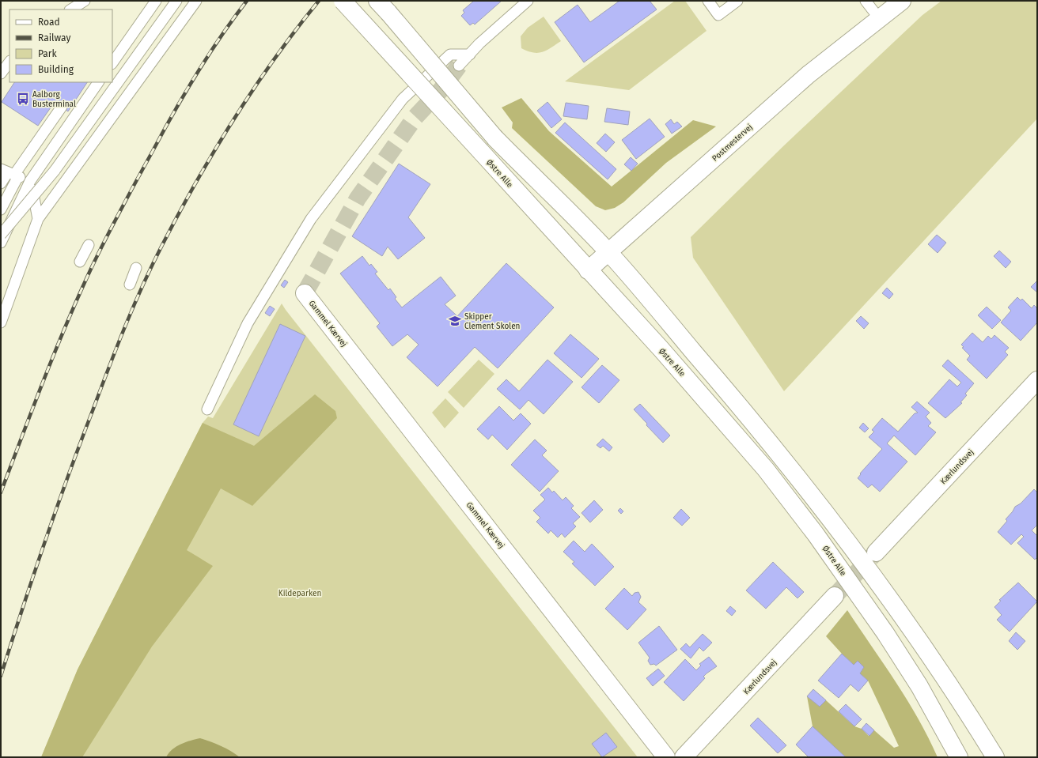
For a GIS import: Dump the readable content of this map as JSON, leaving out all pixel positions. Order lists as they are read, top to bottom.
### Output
{
  "streets": {
    "street": [
      "Postmestervej",
      "Østre Alle",
      "Gammel Kærvej",
      "Kærlundsvej"
    ]
  },
  "crossings": [
    ["Postmestervej", "Østre Alle"]
  ],
  "parks": ["Kildeparken"],
  "places": {
    "bus stop": ["Aalborg Busterminal"],
    "school or university": ["Skipper Clement Skolen"]
  },
  "legend": [
    "Road",
    "Railway",
    "Park",
    "Building"
  ]
}
